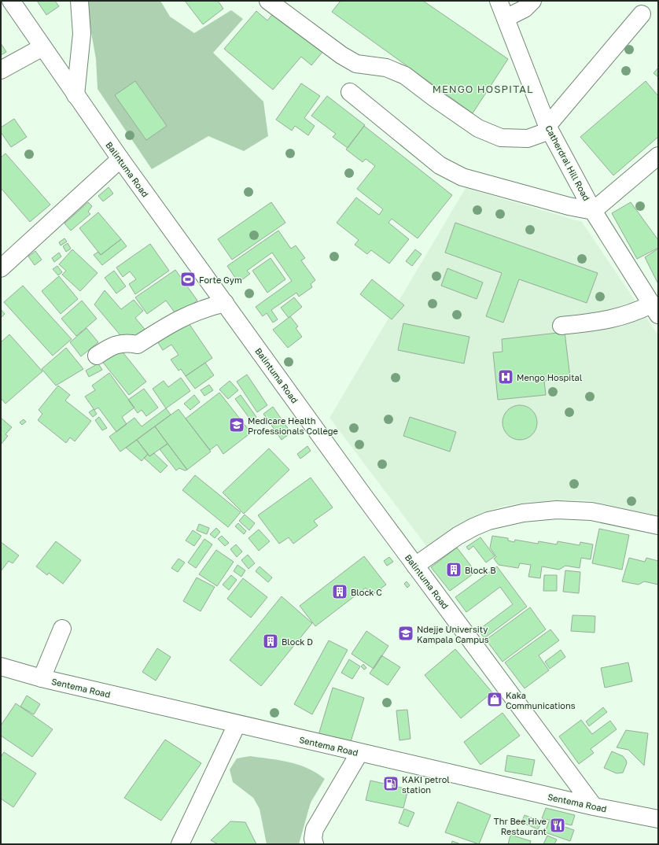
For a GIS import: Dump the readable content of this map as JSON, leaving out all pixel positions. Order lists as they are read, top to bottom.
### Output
{
  "streets": {
    "main road": ["Catherdral Hill Road", "Balintuma Road", "Sentema Road"]
  },
  "crossings": [
    ["Balintuma Road", "Sentema Road"]
  ],
  "districts": ["MENGO HOSPITAL"],
  "places": {
    "sports": ["Forte Gym"],
    "hospital": ["Mengo Hospital"],
    "school or university": ["Medicare Health Professionals College", "Ndejje University Kampala Campus"],
    "building": ["Block B", "Block C", "Block D"],
    "shop": ["Kaka Communications"],
    "fuel station": ["KAKI petrol station"],
    "restaurant": ["Thr Bee Hive Restaurant"]
  }
}
